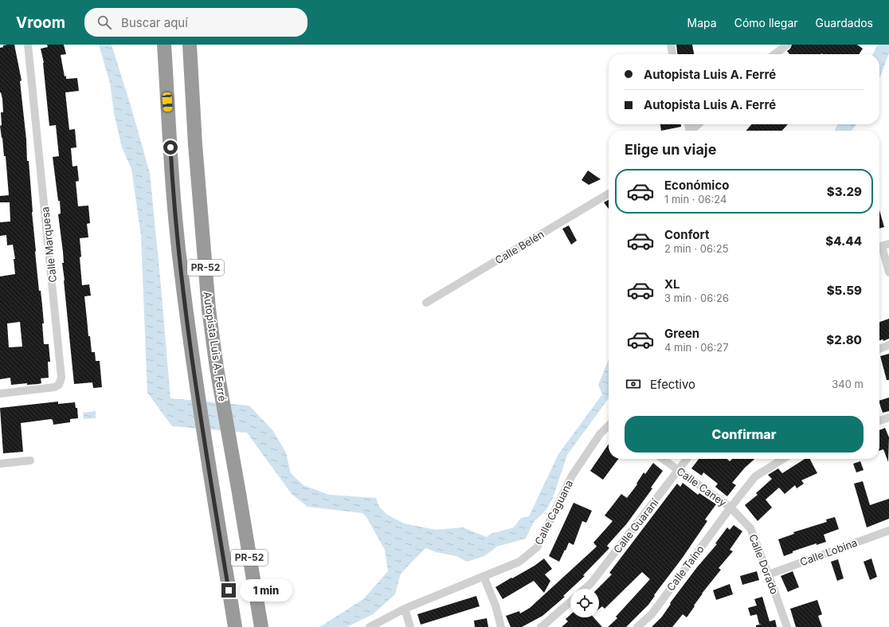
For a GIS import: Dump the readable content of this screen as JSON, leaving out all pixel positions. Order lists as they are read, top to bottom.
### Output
{
  "streets": {
    "highway": ["PR-52", "Autopista Luis A. Ferré"],
    "street": [
      "Calle Marquesa",
      "Calle Belén",
      "Calle Caney",
      "Calle Caguana",
      "Calle Guaraní",
      "Calle Lobina",
      "Calle Dorado",
      "Calle Taíno"
    ]
  },
  "crossings": [
    ["Calle Caney", "Calle Guaraní"],
    ["Calle Caney", "Calle Dorado"],
    ["Calle Caney", "Calle Taíno"],
    ["Calle Lobina", "Calle Dorado"],
    ["Calle Dorado", "Calle Taíno"]
  ],
  "page": {
    "header": "Vroom",
    "search": "Buscar aquí",
    "nav": ["Mapa", "Cómo llegar", "Guardados"],
    "banner": ["Autopista Luis A. Ferré", "Autopista Luis A. Ferré"],
    "heading": "Elige un viaje",
    "list": [
      {
        "name": "Económico",
        "note": "1 min · 06:24",
        "value": "$3.29"
      },
      {
        "name": "Confort",
        "note": "2 min · 06:25",
        "value": "$4.44"
      },
      {
        "name": "XL",
        "note": "3 min · 06:26",
        "value": "$5.59"
      },
      {
        "name": "Green",
        "note": "4 min · 06:27",
        "value": "$2.80"
      }
    ],
    "pay": ["Efectivo", "340 m"],
    "buttons": "Confirmar",
    "bubble": "1 min"
  }
}
